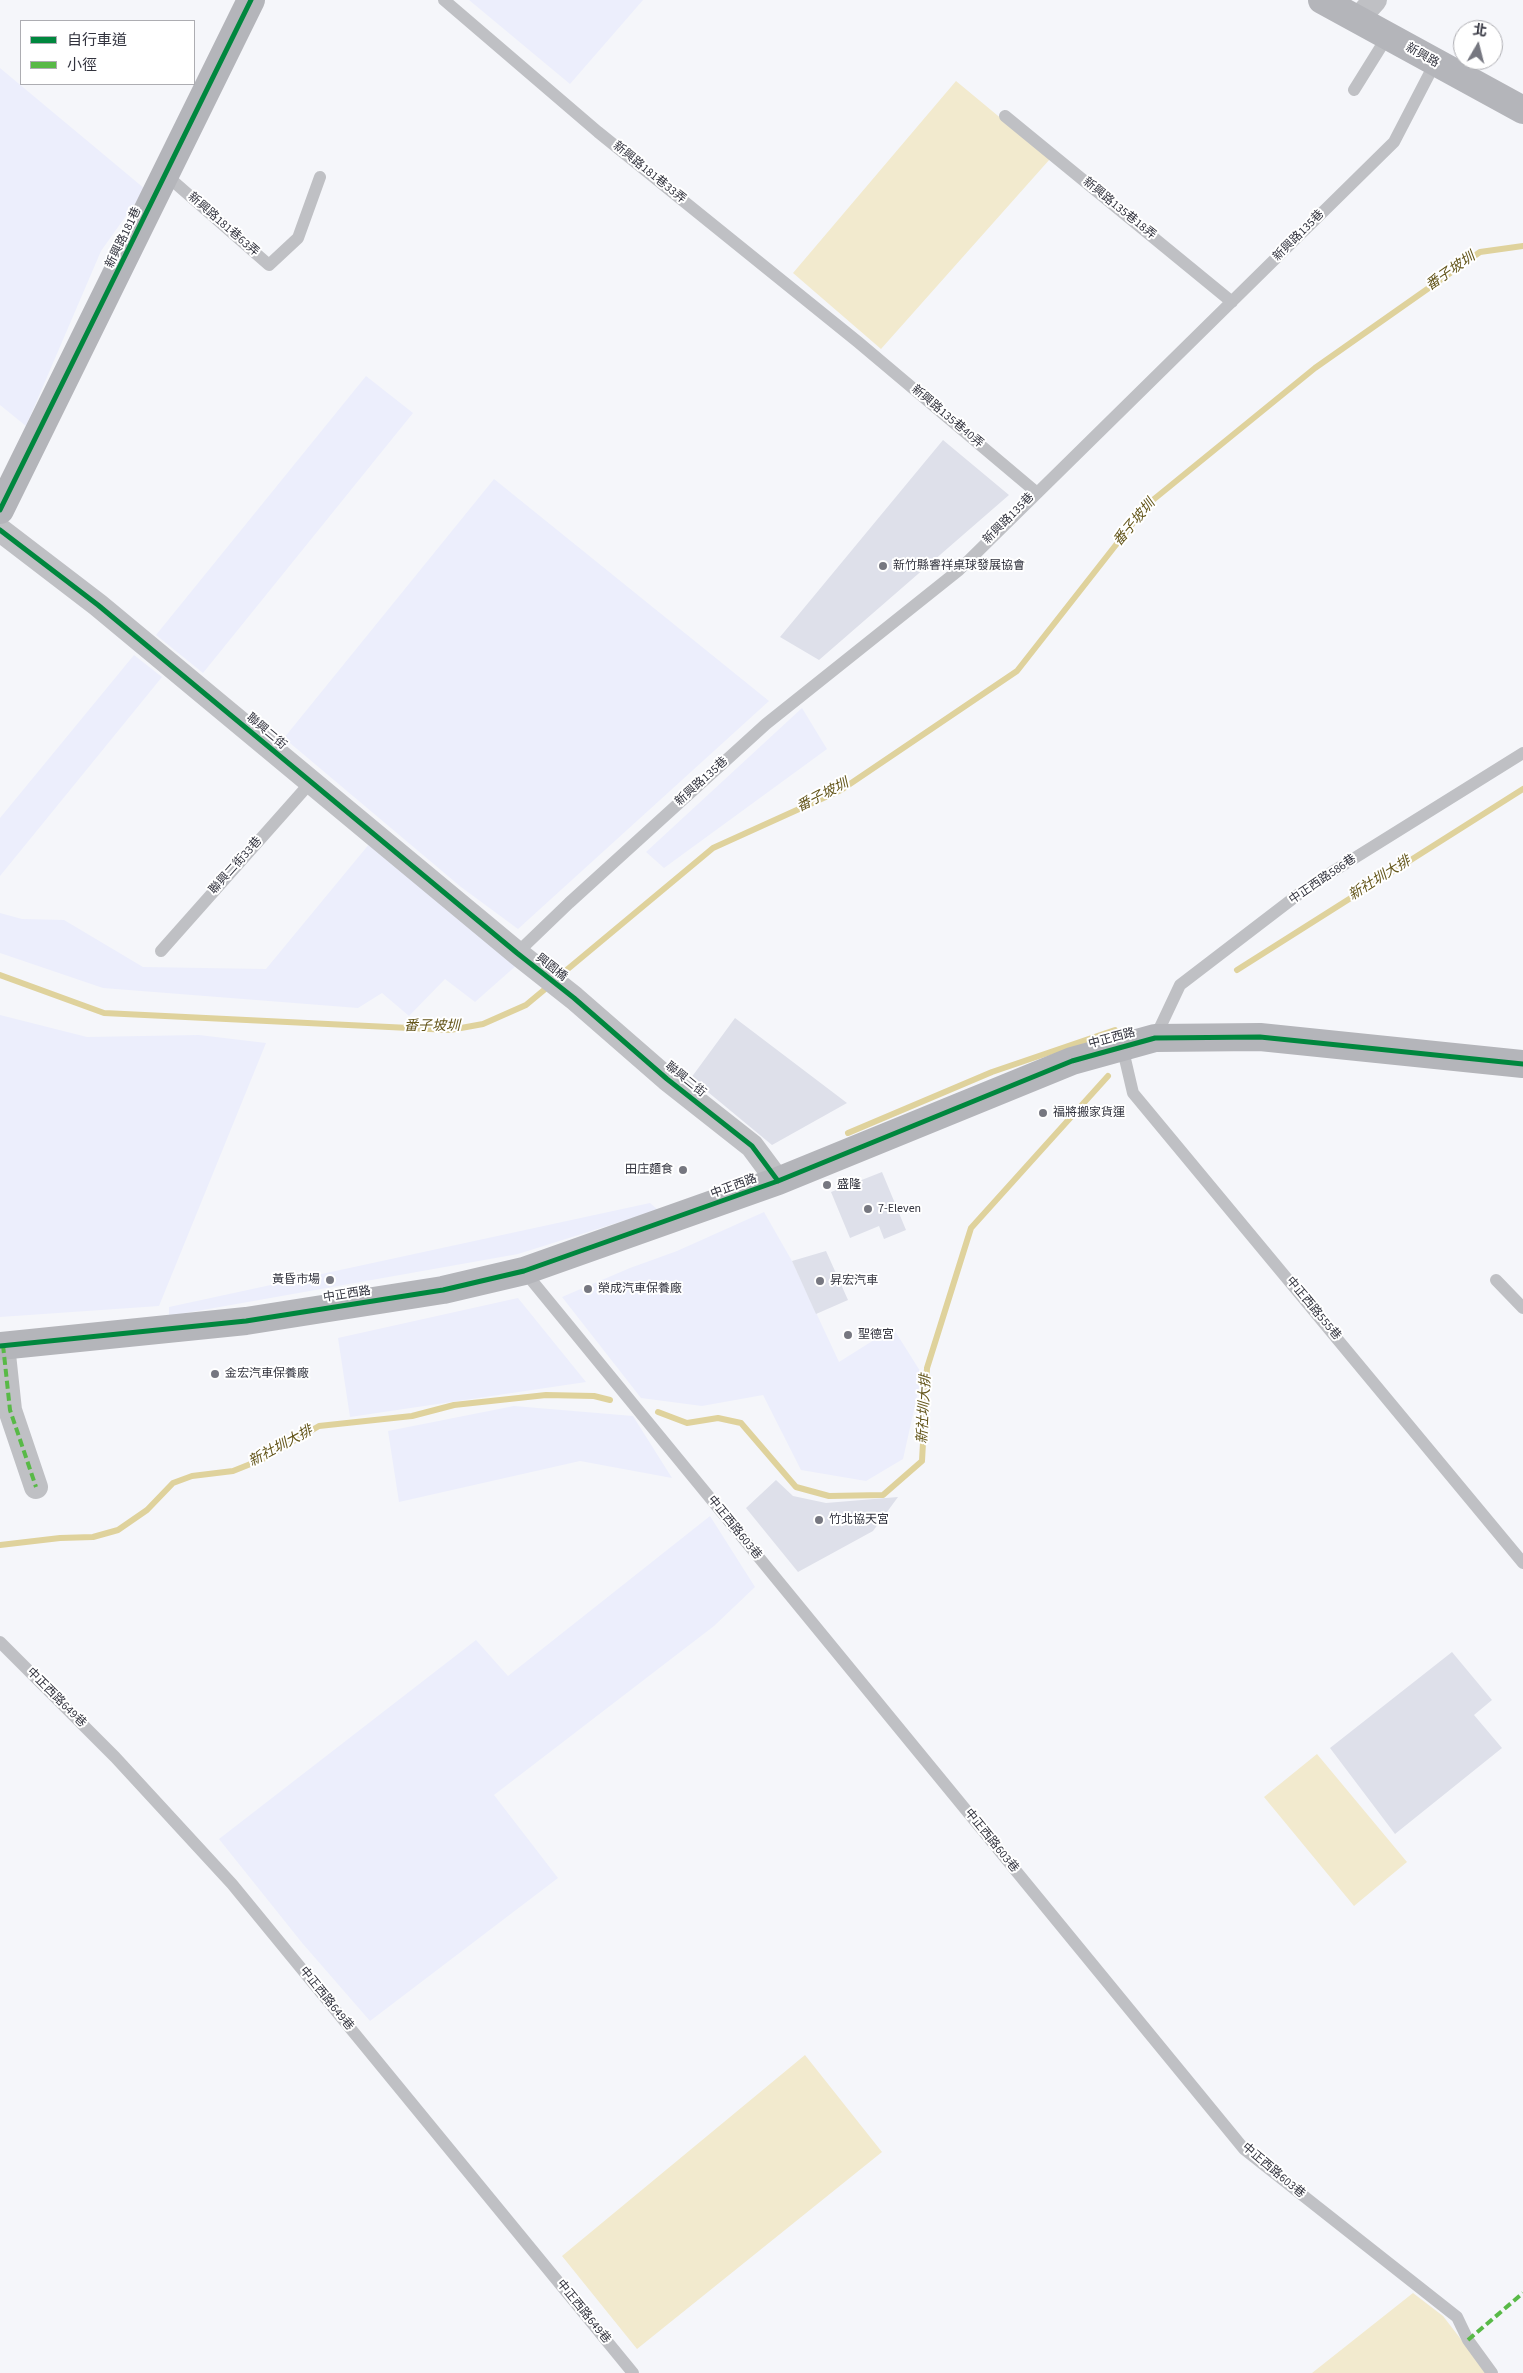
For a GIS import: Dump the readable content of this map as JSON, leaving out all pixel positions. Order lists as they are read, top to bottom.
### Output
{
  "streets": {
    "main road": ["新興路", "新興路181巷", "中正西路"],
    "street": ["聯興二街", "興園橋"],
    "lane": [
      "新興路181巷33弄",
      "新興路135巷18弄",
      "新興路181巷63弄",
      "新興路135巷",
      "新興路135巷40弄",
      "聯興二街33巷",
      "中正西路586巷",
      "中正西路555巷",
      "中正西路603巷",
      "中正西路649巷"
    ]
  },
  "crossings": [
    ["新興路", "新興路135巷"],
    ["新興路181巷33弄", "新興路135巷40弄"],
    ["新興路135巷18弄", "新興路135巷"],
    ["新興路181巷63弄", "新興路181巷"],
    ["新興路135巷", "新興路135巷40弄"],
    ["新興路135巷", "聯興二街"],
    ["新興路135巷", "興園橋"],
    ["聯興二街", "聯興二街33巷"],
    ["聯興二街", "興園橋"],
    ["聯興二街", "中正西路"],
    ["中正西路586巷", "中正西路"],
    ["中正西路", "中正西路555巷"],
    ["中正西路", "中正西路603巷"]
  ],
  "water": ["番子坡圳", "新社圳大排"],
  "places": [
    "新竹縣睿祥桌球發展協會",
    "福將搬家貨運",
    "田庄麵食",
    "盛隆",
    "7-Eleven",
    "黃昏市場",
    "昇宏汽車",
    "榮成汽車保養廠",
    "聖德宮",
    "金宏汽車保養廠",
    "竹北協天宮"
  ],
  "legend": ["自行車道", "小徑"],
  "north": "top"
}
